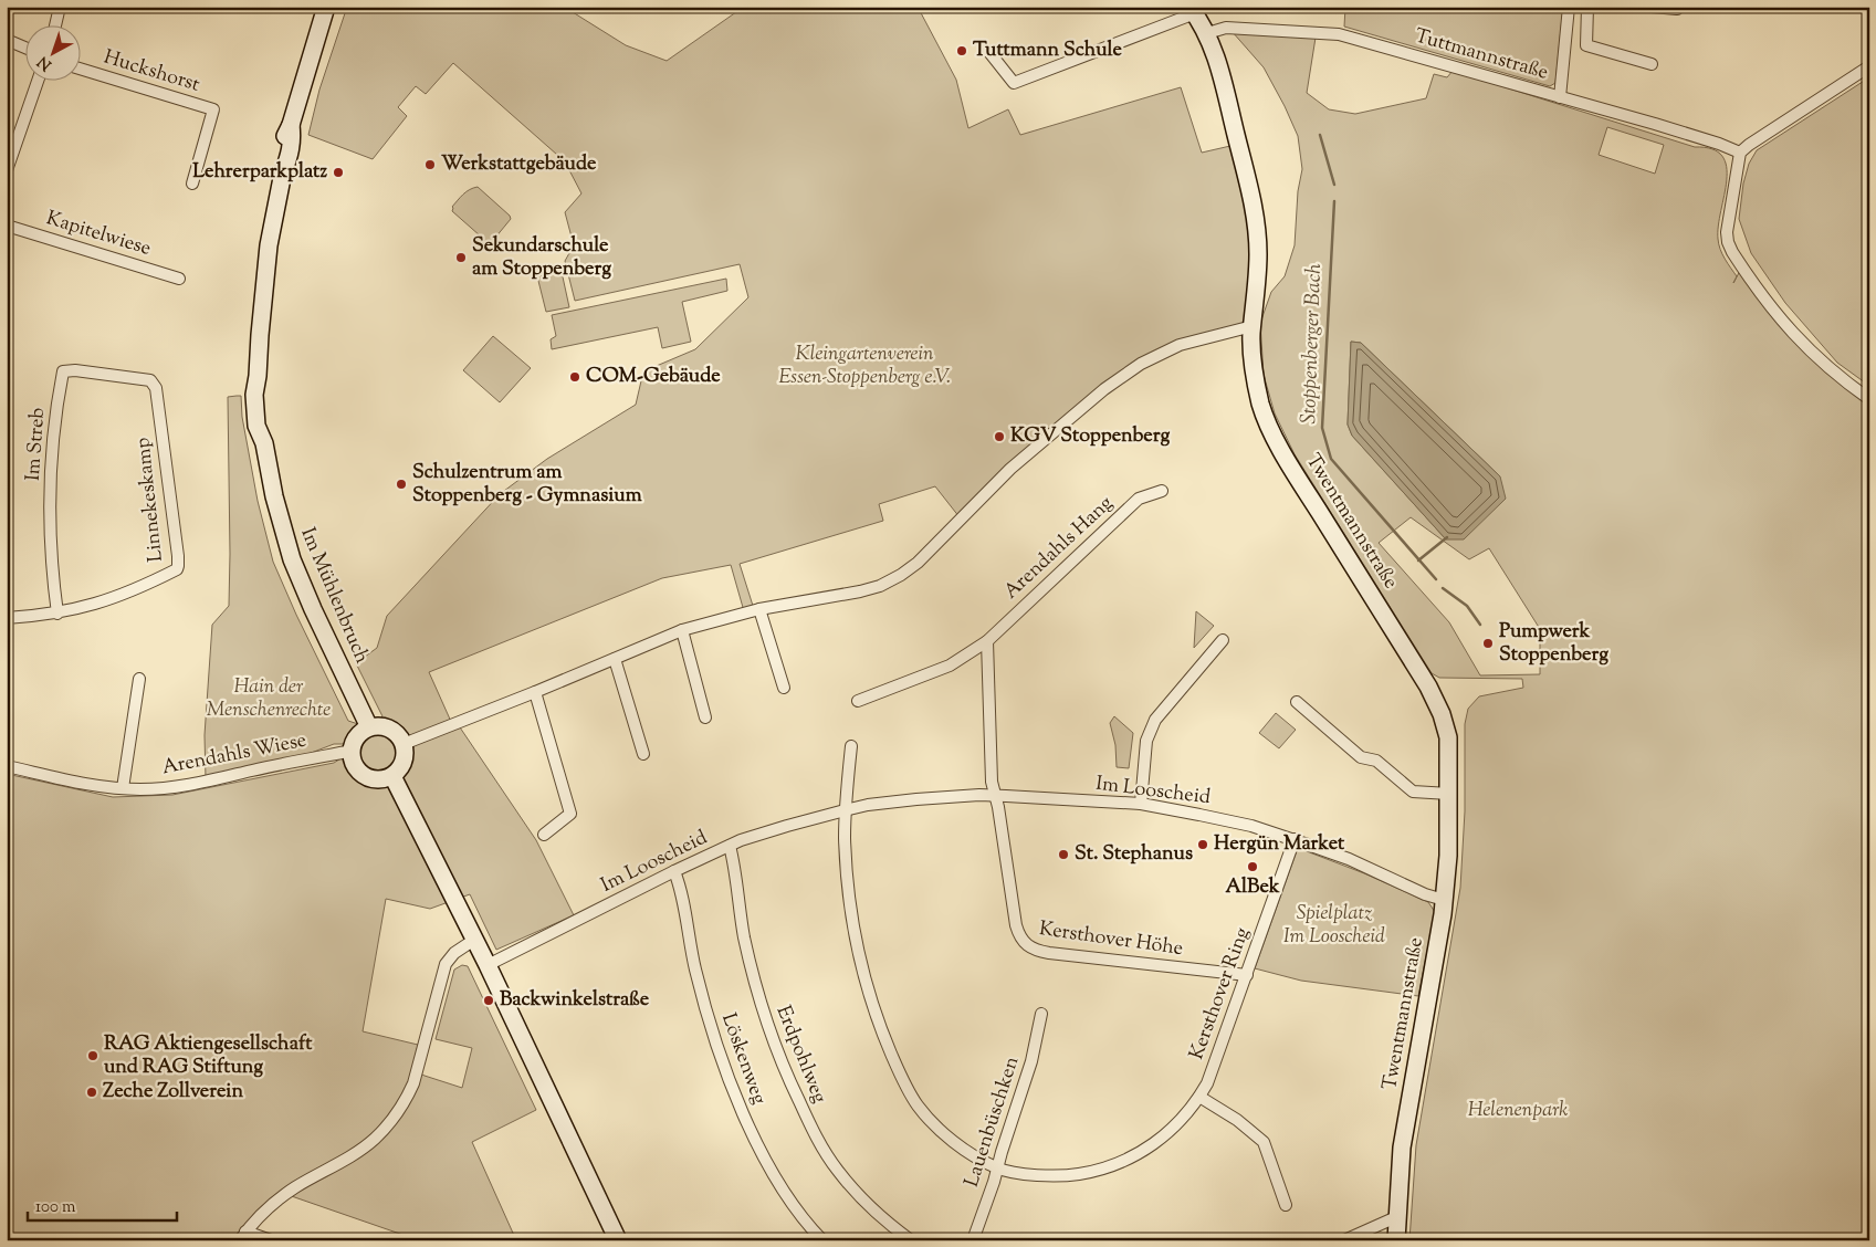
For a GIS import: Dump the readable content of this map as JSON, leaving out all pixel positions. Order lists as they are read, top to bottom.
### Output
{
  "streets": {
    "main road": ["Twentmannstraße", "Im Mühlenbruch"],
    "street": [
      "Tuttmannstraße",
      "Huckshorst",
      "Kapitelwiese",
      "Im Streb",
      "Linnekeskamp",
      "Arendahls Hang",
      "Arendahls Wiese",
      "Im Looscheid",
      "Kersthover Höhe",
      "Kersthover Ring",
      "Erdpohlweg",
      "Löskenweg",
      "Lauenbüschken"
    ]
  },
  "crossings": [
    ["Tuttmannstraße", "Twentmannstraße"],
    ["Im Streb", "Linnekeskamp"],
    ["Twentmannstraße", "Im Looscheid"],
    ["Im Mühlenbruch", "Arendahls Wiese"],
    ["Im Looscheid", "Kersthover Höhe"],
    ["Im Looscheid", "Kersthover Ring"],
    ["Im Looscheid", "Erdpohlweg"],
    ["Im Looscheid", "Löskenweg"],
    ["Kersthover Höhe", "Kersthover Ring"],
    ["Kersthover Ring", "Lauenbüschken"]
  ],
  "water": ["Stoppenberger Bach"],
  "parks": [
    "Kleingartenverein Essen-Stoppenberg e.V.",
    "Hain der Menschenrechte",
    "Spielplatz Im Looscheid",
    "Helenenpark"
  ],
  "places": [
    "Tuttmann Schule",
    "Werkstattgebäude",
    "Lehrerparkplatz",
    "Sekundarschule am Stoppenberg",
    "COM-Gebäude",
    "KGV Stoppenberg",
    "Schulzentrum am Stoppenberg - Gymnasium",
    "Pumpwerk Stoppenberg",
    "Hergün Market",
    "St. Stephanus",
    "AlBek",
    "Backwinkelstraße",
    "RAG Aktiengesellschaft und RAG Stiftung",
    "Zeche Zollverein"
  ],
  "scale_bar": "100 m",
  "north": "bottom left"
}
